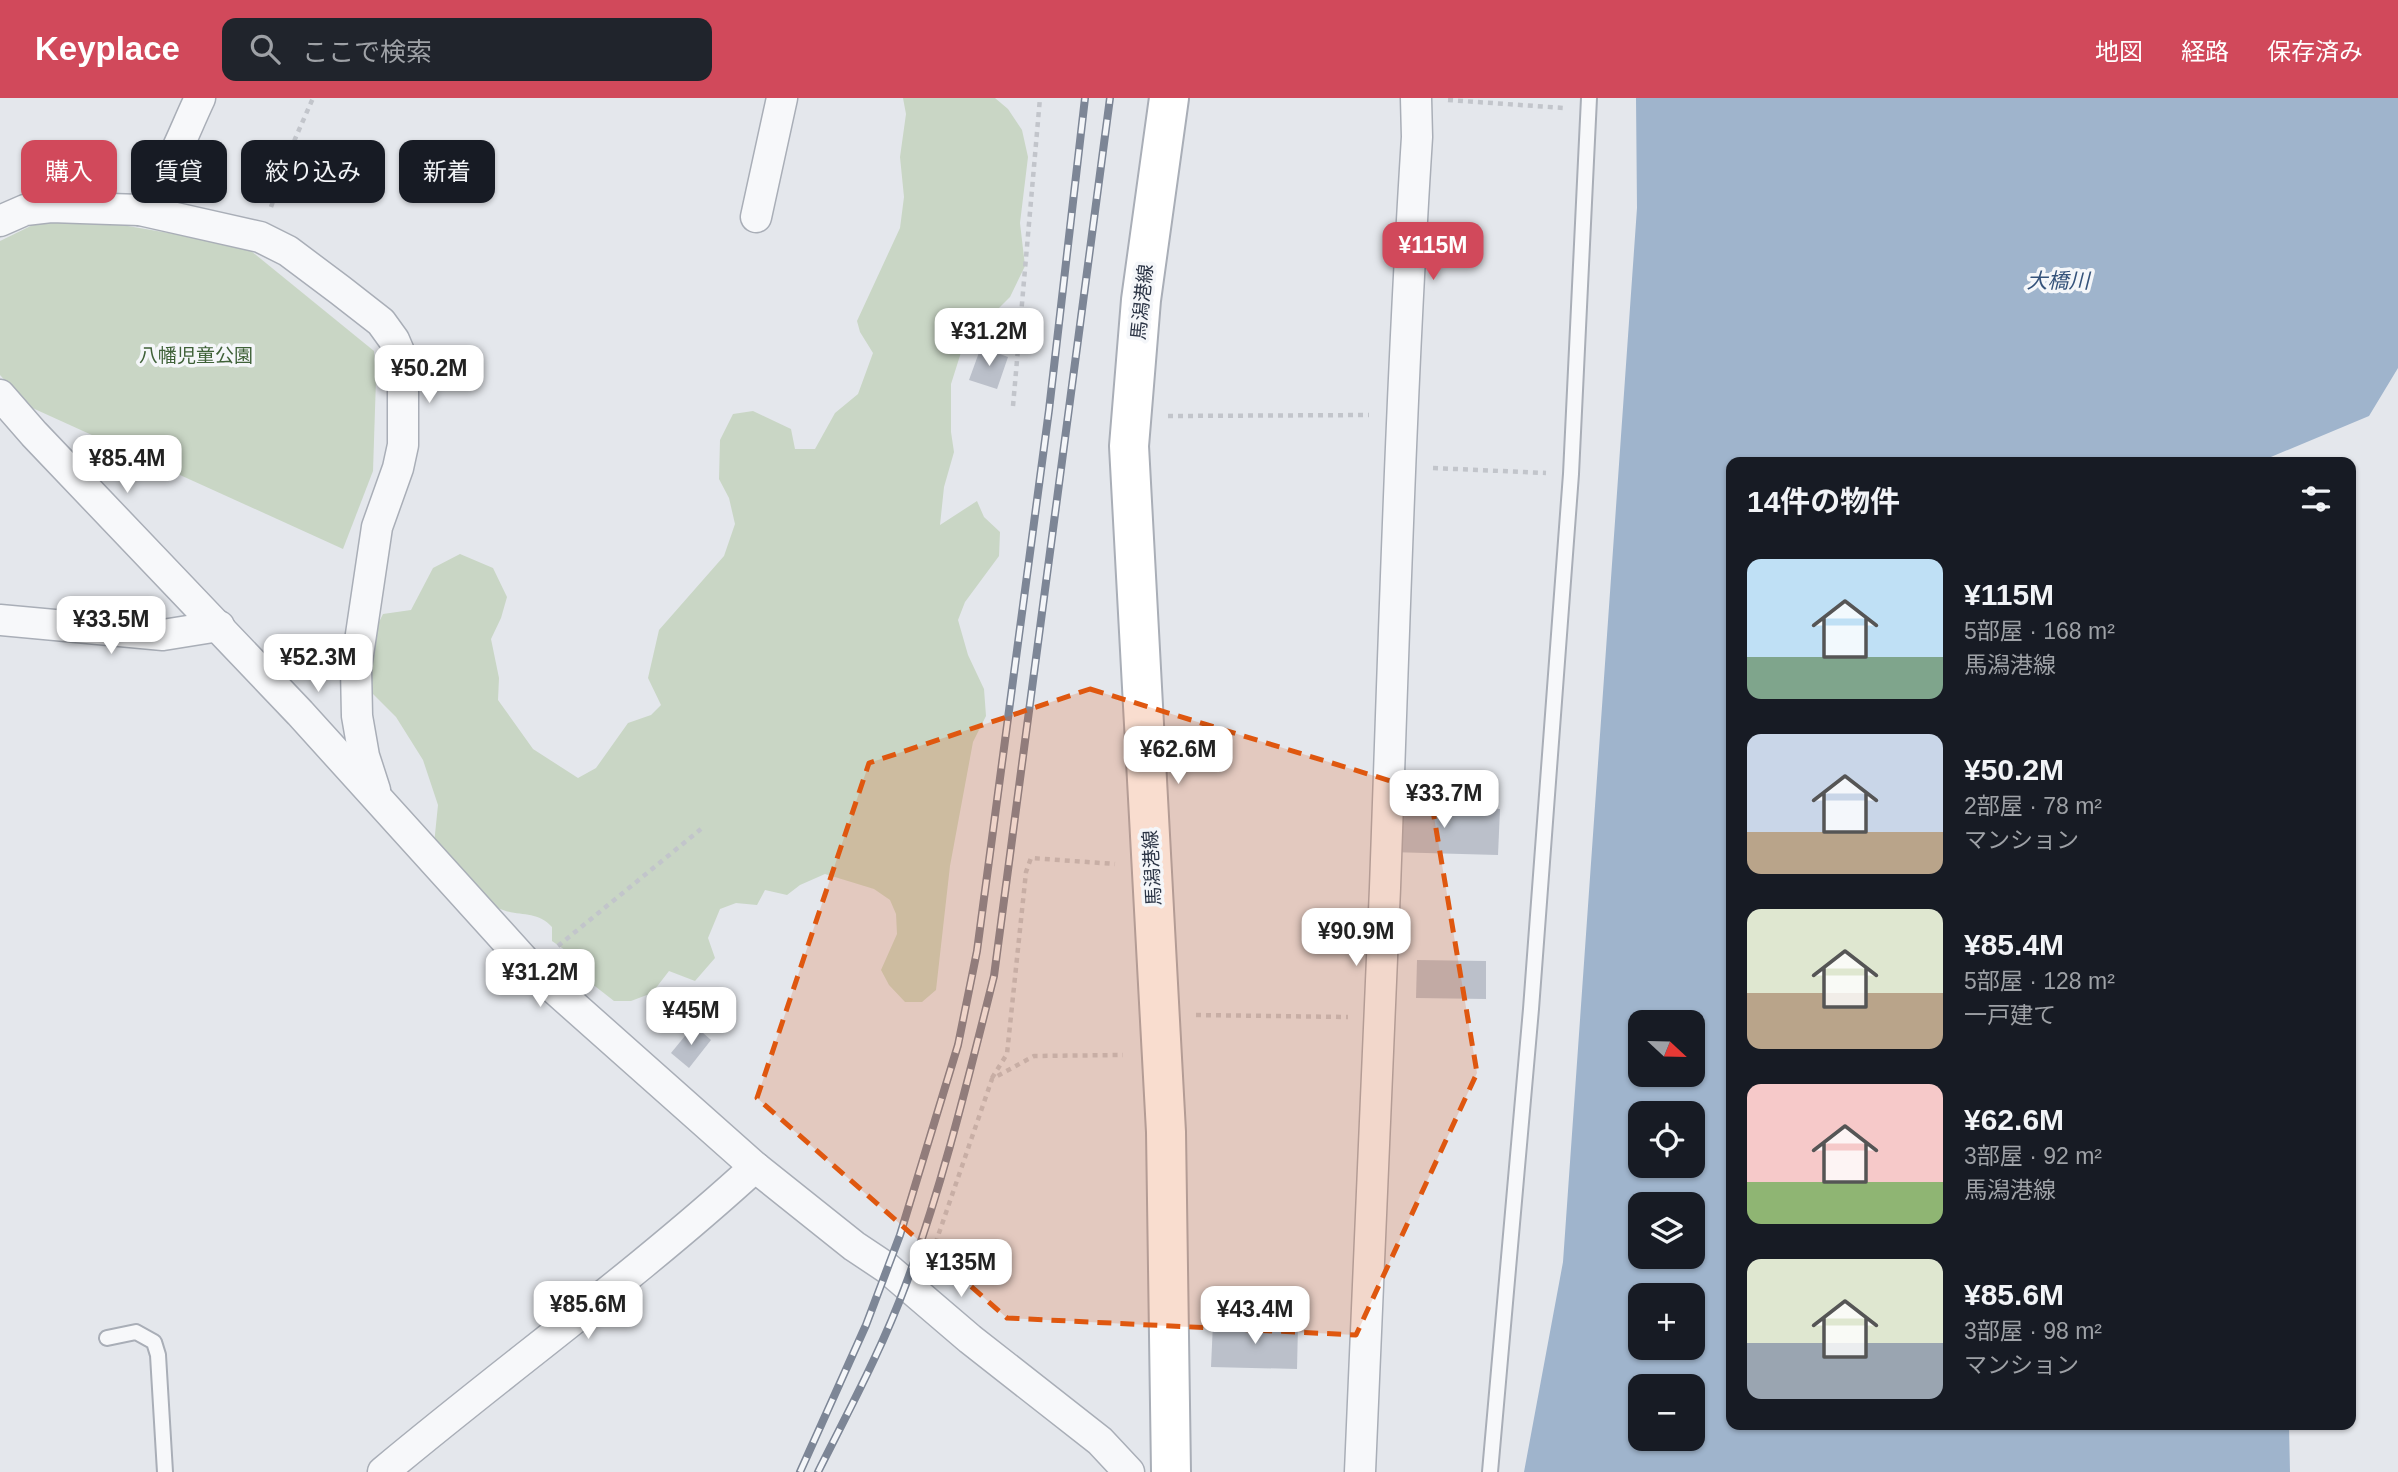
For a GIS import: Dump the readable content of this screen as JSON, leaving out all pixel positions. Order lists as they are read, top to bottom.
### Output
{
  "streets": {
    "main road": ["馬潟港線"]
  },
  "water": ["大橋川"],
  "parks": ["八幡児童公園"],
  "north": "right",
  "page": {
    "header": "Keyplace",
    "search": "ここで検索",
    "nav": ["地図", "経路", "保存済み"],
    "chip": [
      "購入",
      "賃貸",
      "絞り込み",
      "新着"
    ],
    "price": [
      "¥115M",
      "¥31.2M",
      "¥50.2M",
      "¥85.4M",
      "¥33.5M",
      "¥52.3M",
      "¥62.6M",
      "¥33.7M",
      "¥90.9M",
      "¥31.2M",
      "¥45M",
      "¥135M",
      "¥85.6M",
      "¥43.4M"
    ],
    "heading": "14件の物件",
    "list": [
      {
        "name": "¥115M",
        "note": "5部屋 · 168 m² · 馬潟港線"
      },
      {
        "name": "¥50.2M",
        "note": "2部屋 · 78 m² · マンション"
      },
      {
        "name": "¥85.4M",
        "note": "5部屋 · 128 m² · 一戸建て"
      },
      {
        "name": "¥62.6M",
        "note": "3部屋 · 92 m² · 馬潟港線"
      },
      {
        "name": "¥85.6M",
        "note": "3部屋 · 98 m² · マンション"
      }
    ],
    "map_buttons": ["+", "−"]
  }
}
